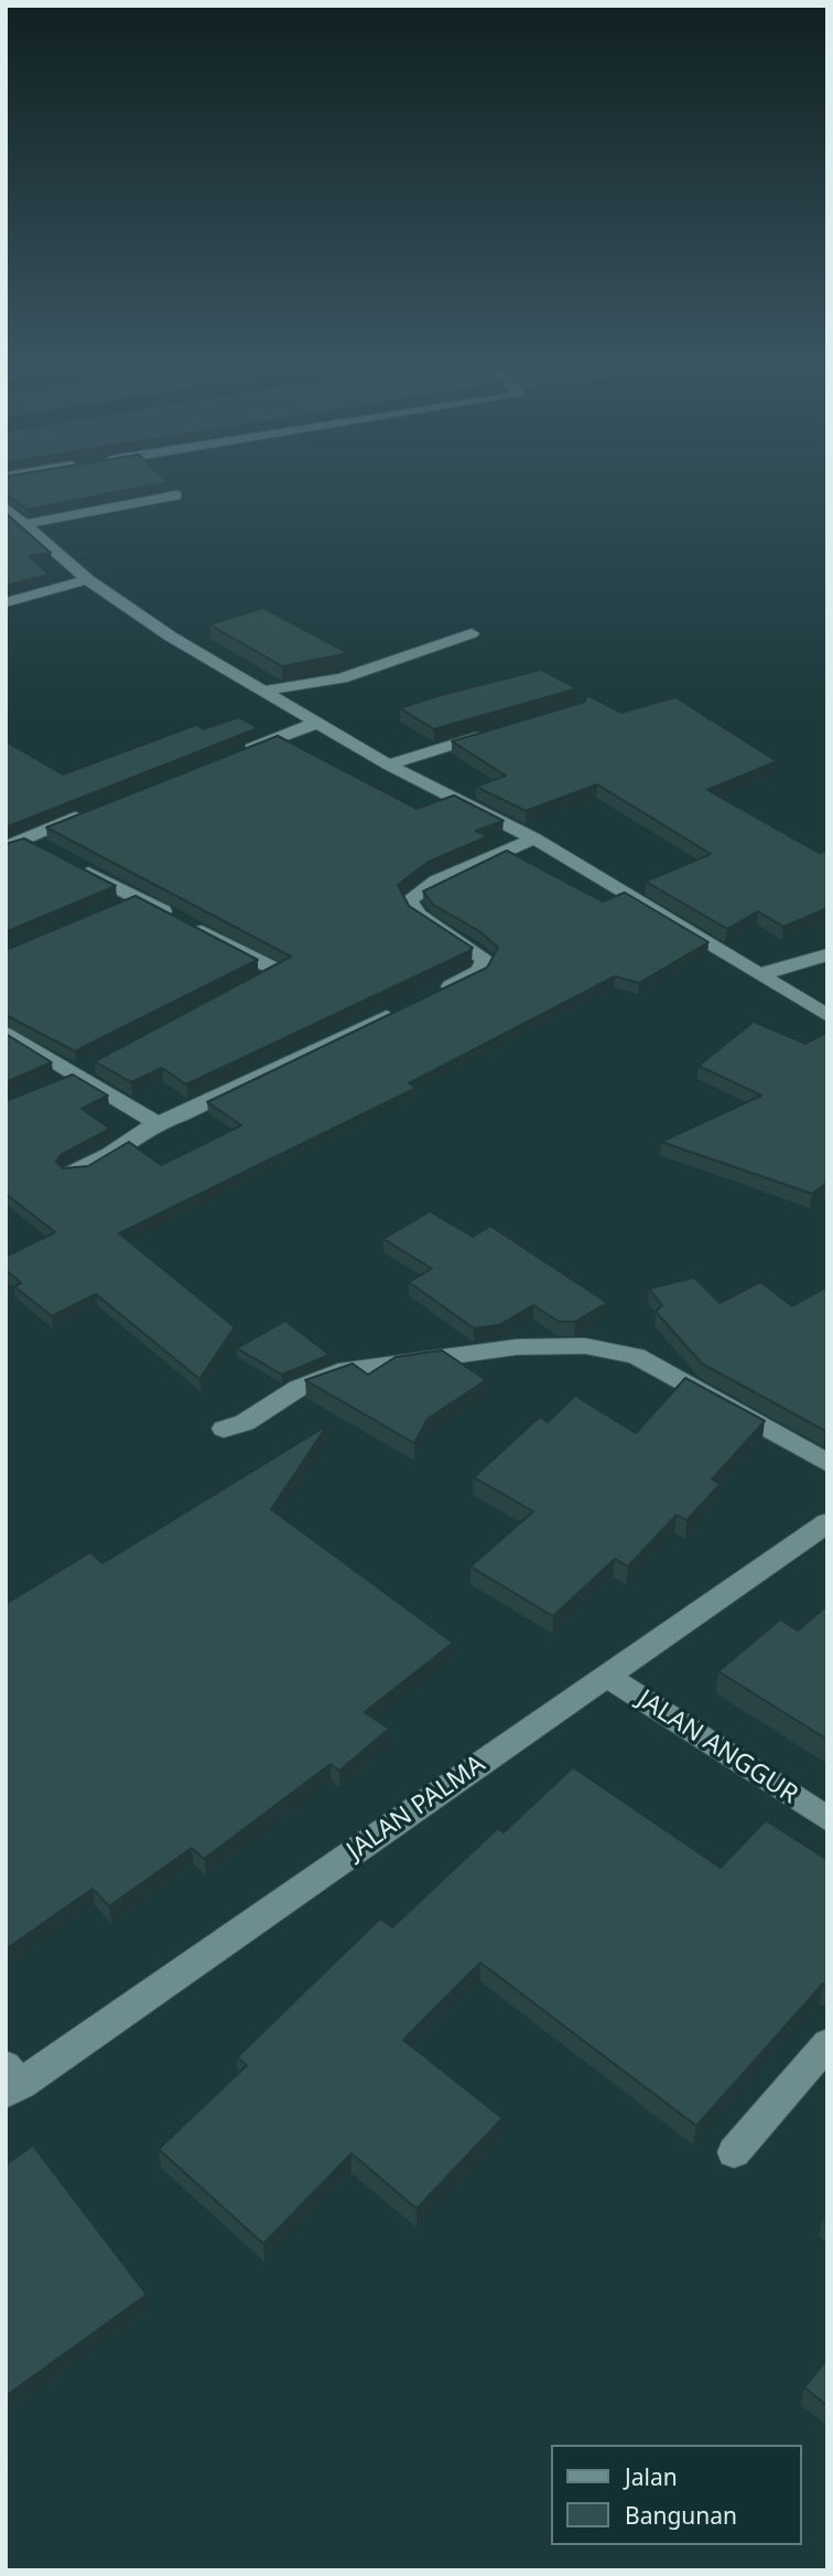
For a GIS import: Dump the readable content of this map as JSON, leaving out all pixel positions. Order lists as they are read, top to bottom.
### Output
{
  "streets": {
    "street": ["JALAN ANGGUR", "JALAN PALMA"]
  },
  "crossings": [
    ["JALAN ANGGUR", "JALAN PALMA"]
  ],
  "legend": ["Jalan", "Bangunan"]
}
